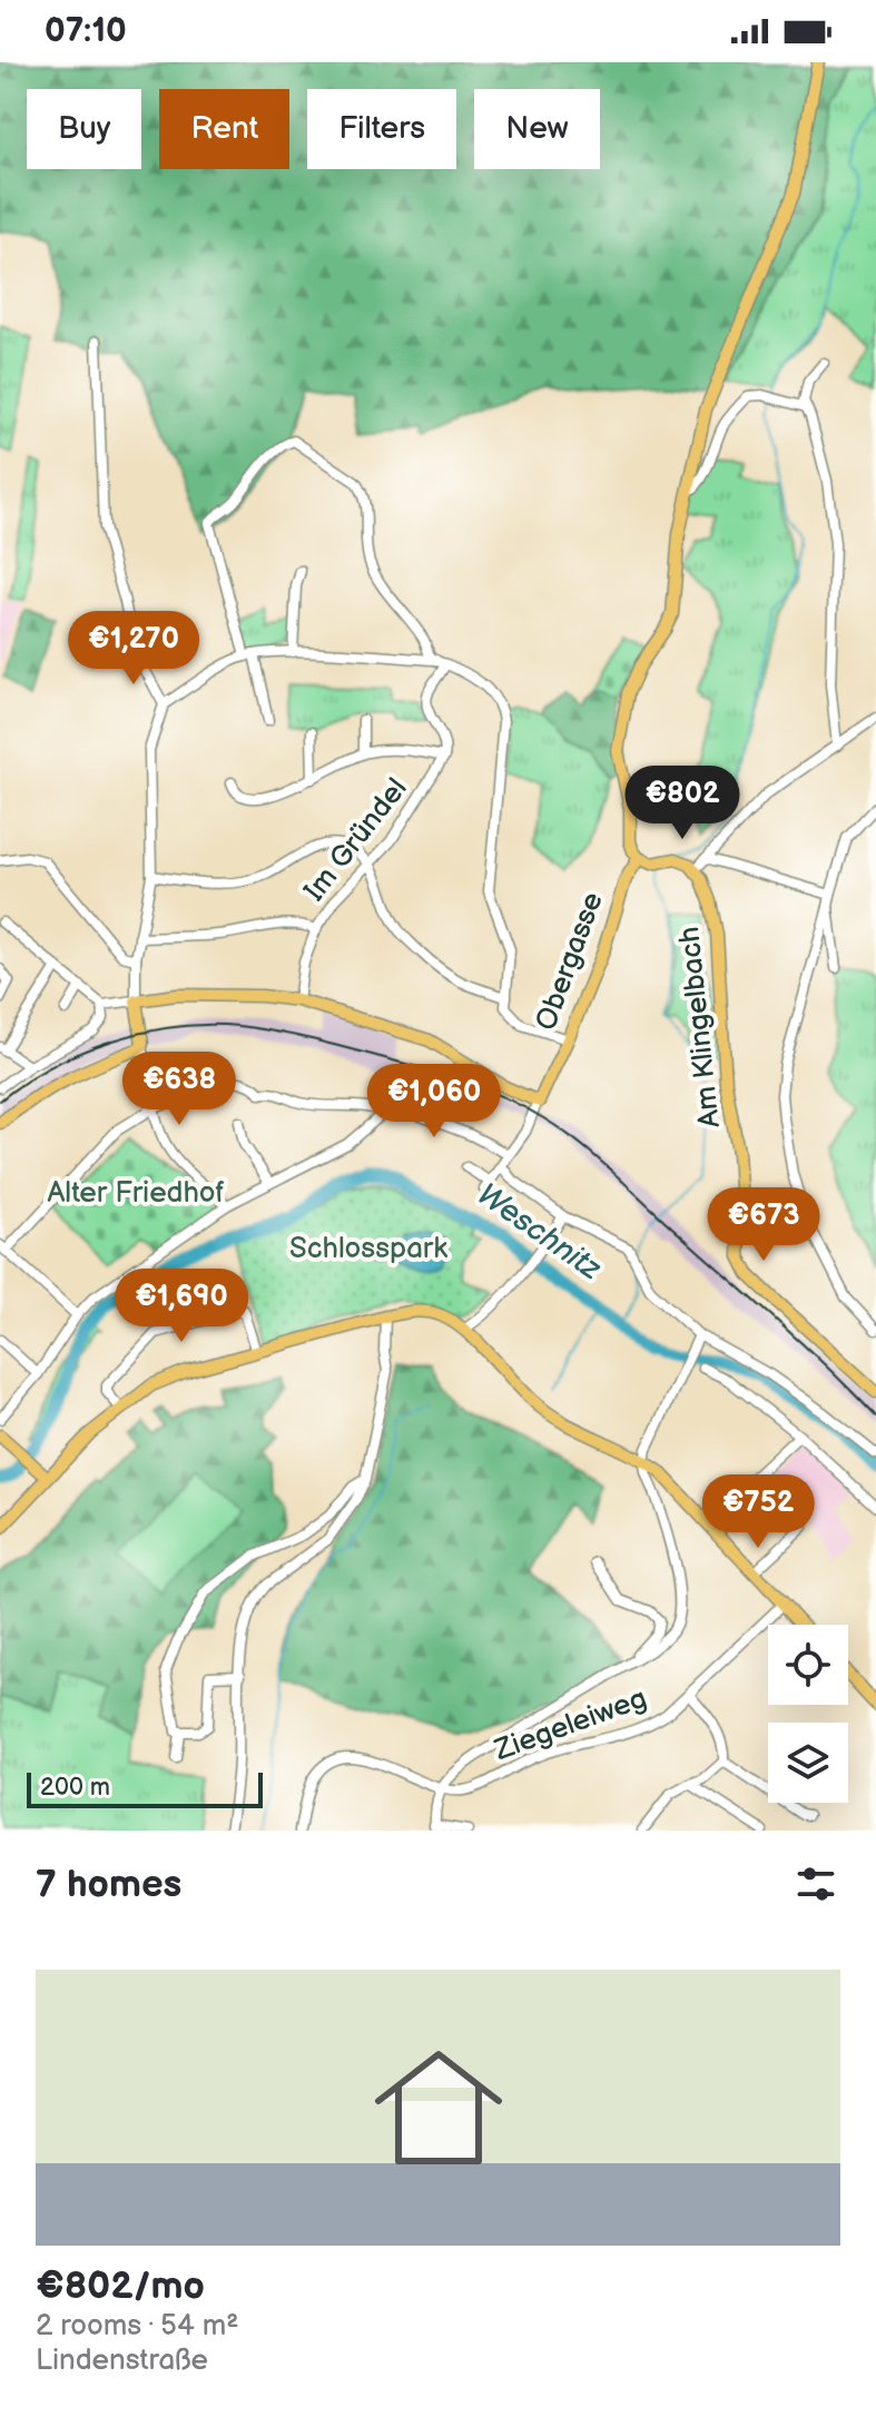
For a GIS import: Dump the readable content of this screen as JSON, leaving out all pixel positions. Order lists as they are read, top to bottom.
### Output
{
  "streets": {
    "main road": ["Obergasse", "Am Klingelbach"],
    "street": ["Im Gründel", "Ziegeleiweg"]
  },
  "water": ["Weschnitz"],
  "parks": ["Alter Friedhof", "Schlosspark"],
  "scale_bar": "200 m",
  "page": {
    "status": "07:10",
    "chip": [
      "Buy",
      "Rent",
      "Filters",
      "New"
    ],
    "price": [
      "€1,270",
      "€802",
      "€638",
      "€1,060",
      "€673",
      "€1,690",
      "€752"
    ],
    "scale": "200 m",
    "heading": "7 homes",
    "list": [
      {
        "name": "€802/mo",
        "note": "2 rooms · 54 m² · Lindenstraße"
      }
    ]
  }
}
